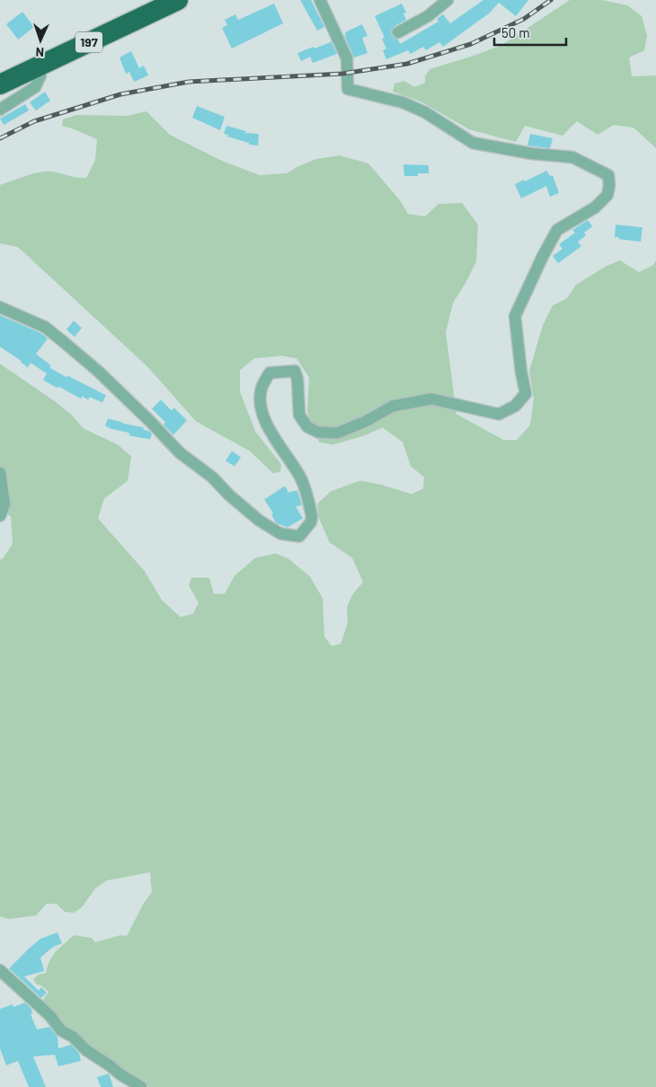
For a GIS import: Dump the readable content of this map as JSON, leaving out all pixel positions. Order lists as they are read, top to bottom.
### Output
{
  "streets": {
    "highway": ["197"]
  },
  "scale_bar": "50 m",
  "north": "bottom"
}
